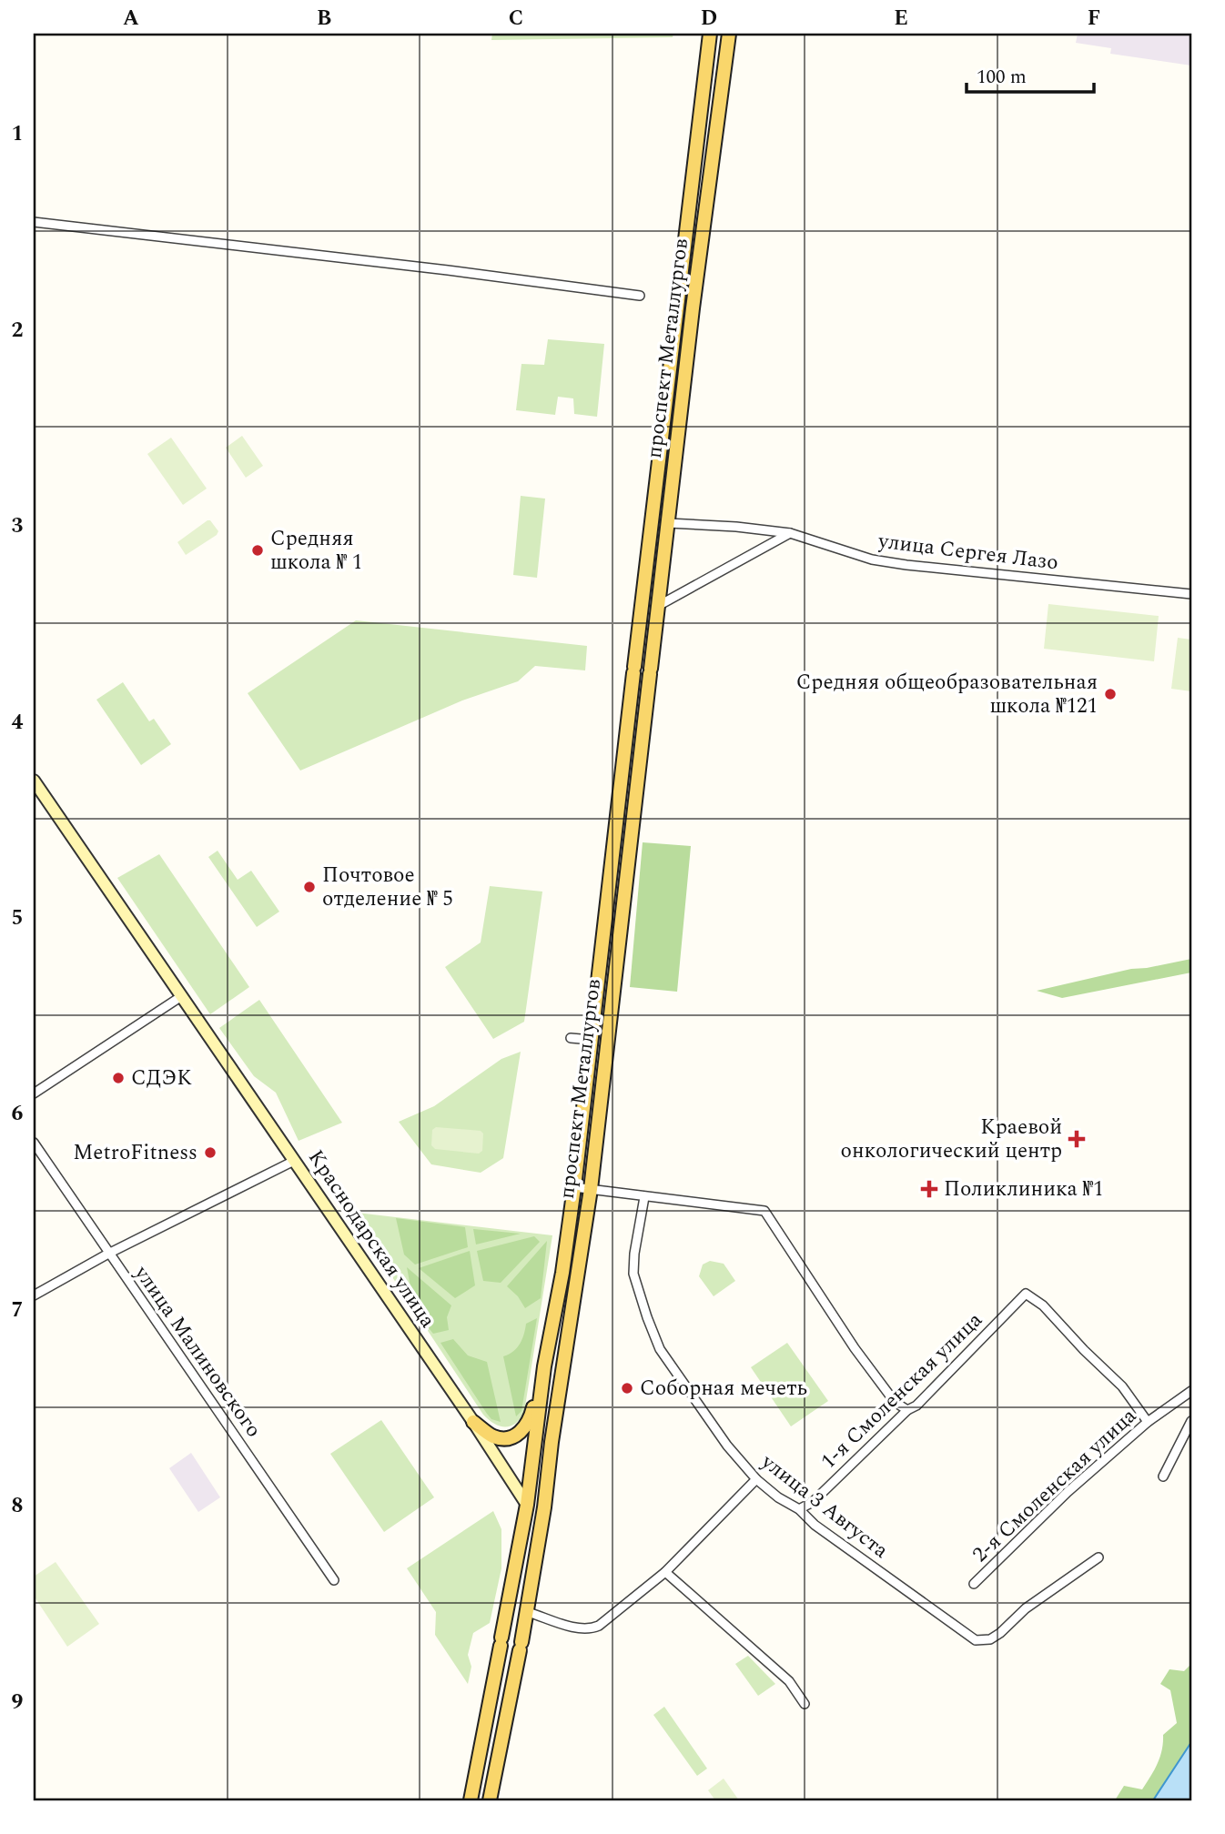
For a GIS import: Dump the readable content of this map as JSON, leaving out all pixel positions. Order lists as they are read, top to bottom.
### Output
{
  "streets": {
    "main road": ["проспект Металлургов", "Краснодарская улица"],
    "street": [
      "улица Сергея Лазо",
      "улица Малиновского",
      "1-я Смоленская улица",
      "2-я Смоленская улица",
      "улица 3 Августа"
    ]
  },
  "crossings": [
    ["проспект Металлургов", "улица Сергея Лазо"],
    ["проспект Металлургов", "Краснодарская улица"],
    ["1-я Смоленская улица", "2-я Смоленская улица"],
    ["1-я Смоленская улица", "улица 3 Августа"]
  ],
  "places": {
    "other": [
      "Средняя школа № 1",
      "Средняя общеобразовательная школа №121",
      "Почтовое отделение № 5",
      "СДЭК",
      "MetroFitness",
      "Соборная мечеть"
    ],
    "health": ["Краевой онкологический центр", "Поликлиника №1"]
  },
  "scale_bar": "100 m",
  "grid": {
    "columns": [
      "A",
      "B",
      "C",
      "D",
      "E",
      "F"
    ],
    "rows": [
      "1",
      "2",
      "3",
      "4",
      "5",
      "6",
      "7",
      "8",
      "9"
    ]
  }
}
